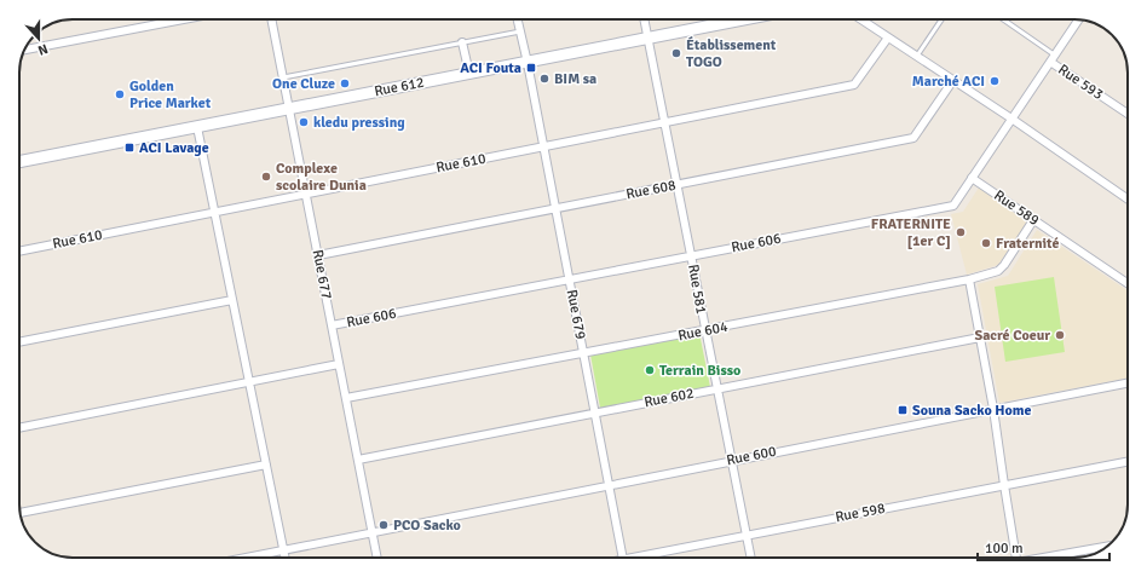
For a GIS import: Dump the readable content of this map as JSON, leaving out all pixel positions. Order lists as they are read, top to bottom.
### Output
{
  "streets": {
    "street": [
      "Rue 593",
      "Rue 612",
      "Rue 610",
      "Rue 608",
      "Rue 589",
      "Rue 606",
      "Rue 677",
      "Rue 581",
      "Rue 679",
      "Rue 604",
      "Rue 602",
      "Rue 600",
      "Rue 598"
    ]
  },
  "crossings": [
    ["Rue 593", "Rue 606"],
    ["Rue 612", "Rue 677"],
    ["Rue 612", "Rue 581"],
    ["Rue 612", "Rue 679"],
    ["Rue 610", "Rue 677"],
    ["Rue 610", "Rue 581"],
    ["Rue 610", "Rue 679"],
    ["Rue 608", "Rue 677"],
    ["Rue 608", "Rue 581"],
    ["Rue 608", "Rue 679"],
    ["Rue 589", "Rue 606"],
    ["Rue 589", "Rue 604"],
    ["Rue 606", "Rue 677"],
    ["Rue 606", "Rue 581"],
    ["Rue 606", "Rue 679"],
    ["Rue 677", "Rue 604"],
    ["Rue 677", "Rue 602"],
    ["Rue 677", "Rue 600"],
    ["Rue 581", "Rue 604"],
    ["Rue 581", "Rue 602"],
    ["Rue 581", "Rue 600"],
    ["Rue 581", "Rue 598"],
    ["Rue 679", "Rue 604"],
    ["Rue 679", "Rue 602"],
    ["Rue 679", "Rue 600"]
  ],
  "places": {
    "other": [
      "Établissement TOGO",
      "BIM sa",
      "Marché ACI",
      "One Cluze",
      "Golden Price Market",
      "kledu pressing",
      "Complexe scolaire Dunia",
      "FRATERNITE [1er C]",
      "Fraternité",
      "Sacré Coeur",
      "Terrain Bisso",
      "PCO Sacko"
    ],
    "transit": ["ACI Fouta", "ACI Lavage", "Souna Sacko Home"]
  },
  "scale_bar": "100 m",
  "north": "bottom"
}
